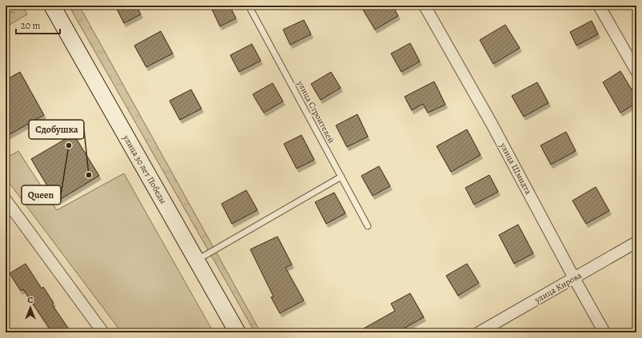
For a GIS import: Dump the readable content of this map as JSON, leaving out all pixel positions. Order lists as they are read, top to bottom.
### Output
{
  "streets": {
    "street": ["улица Шмидта", "улица 30 лет Победы", "улица Кирова"],
    "lane": ["улица Строителей"]
  },
  "crossings": [
    ["улица Шмидта", "улица Кирова"]
  ],
  "places": ["Queen", "Сдобушка"],
  "scale_bar": "20 m",
  "north": "top"
}
